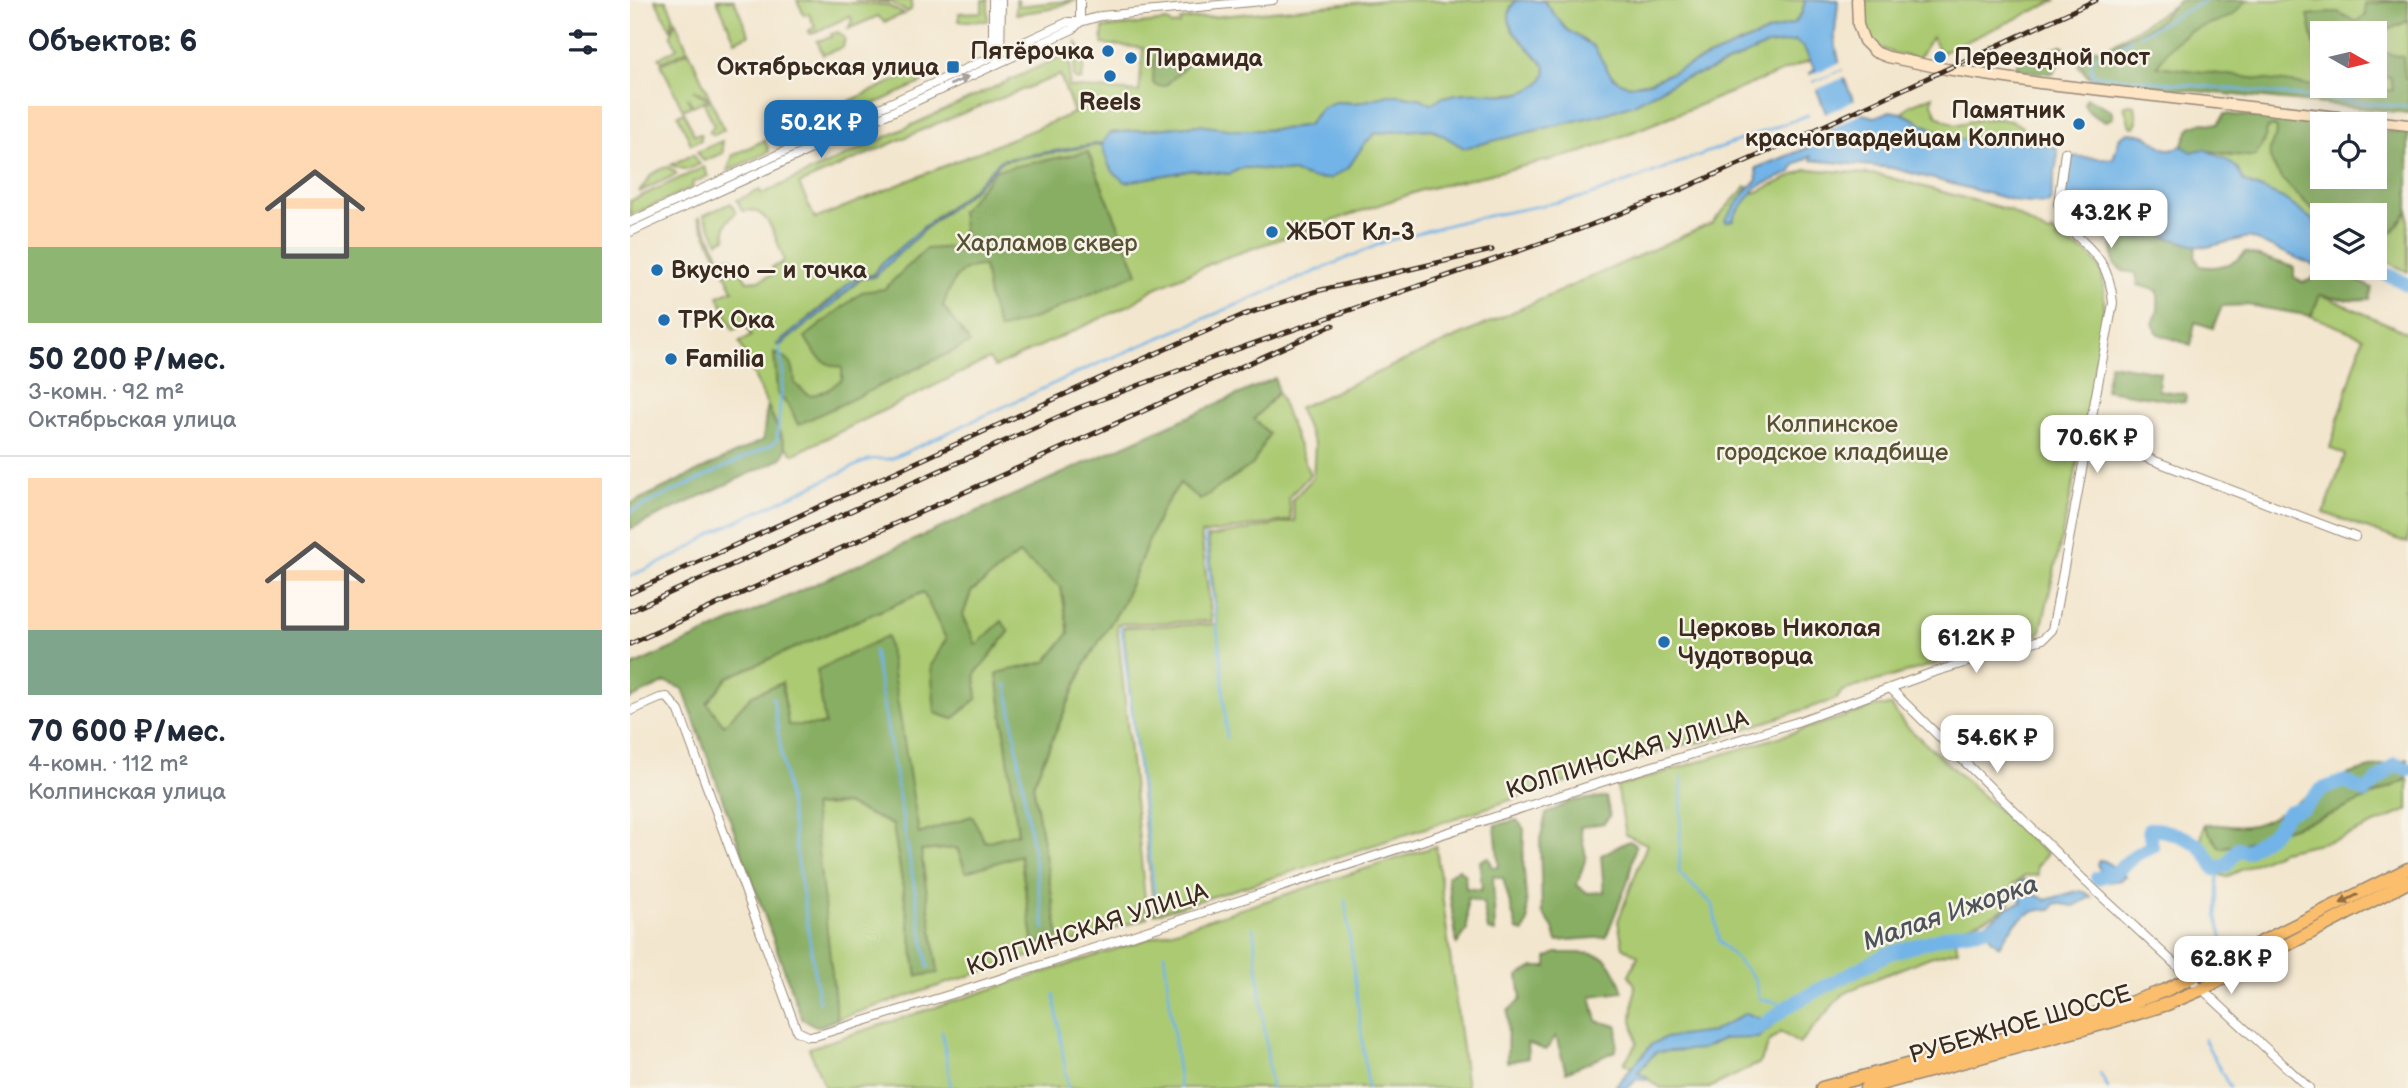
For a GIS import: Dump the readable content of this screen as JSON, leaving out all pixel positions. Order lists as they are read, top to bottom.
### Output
{
  "streets": {
    "main road": ["РУБЕЖНОЕ ШОССЕ"],
    "street": ["КОЛПИНСКАЯ УЛИЦА"]
  },
  "water": ["Малая Ижорка"],
  "parks": ["Харламов сквер", "Колпинское городское кладбище"],
  "places": {
    "other": [
      "Пятёрочка",
      "Переездной пост",
      "Пирамида",
      "Reels",
      "Памятник красногвардейцам Колпино",
      "ЖБОТ Кл-3",
      "Вкусно — и точка",
      "ТРК Ока",
      "Familia",
      "Церковь Николая Чудотворца"
    ],
    "transit": ["Октябрьская улица"]
  },
  "north": "right",
  "page": {
    "heading": "Объектов: 6",
    "list": [
      {
        "name": "50 200 ₽/мес.",
        "note": "3-комн. · 92 m² · Октябрьская улица"
      },
      {
        "name": "70 600 ₽/мес.",
        "note": "4-комн. · 112 m² · Колпинская улица"
      }
    ],
    "price": [
      "50.2K ₽",
      "43.2K ₽",
      "70.6K ₽",
      "61.2K ₽",
      "54.6K ₽",
      "62.8K ₽"
    ]
  }
}
